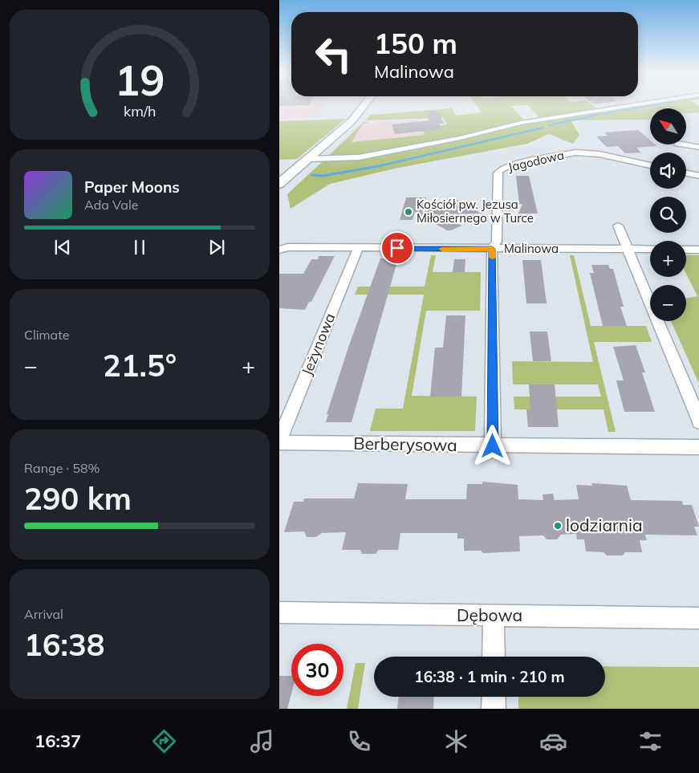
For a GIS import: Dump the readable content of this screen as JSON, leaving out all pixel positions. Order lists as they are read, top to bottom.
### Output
{
  "streets": {
    "street": [
      "Jagodowa",
      "Malinowa",
      "Jeżynowa",
      "Berberysowa",
      "Dębowa"
    ]
  },
  "crossings": [
    ["Jagodowa", "Malinowa"],
    ["Jagodowa", "Berberysowa"],
    ["Malinowa", "Jeżynowa"],
    ["Jeżynowa", "Berberysowa"]
  ],
  "places": ["Kościół pw. Jezusa Miłosiernego w Turce", "lodziarnia"],
  "north": "top left",
  "page": {
    "turn": ["150 m", "Malinowa"],
    "map_buttons": ["+", "−"],
    "song": ["Paper Moons", "Ada Vale"],
    "tile": [
      "Climate",
      ["Range · 58%", "290 km"],
      ["Arrival", "16:38"]
    ],
    "heat": ["−", "21.5°", "+"],
    "limit": "30",
    "trip": "16:38 · 1 min · 210 m",
    "tabs": "16:37",
    "gauge": ["19", "km/h"]
  }
}
